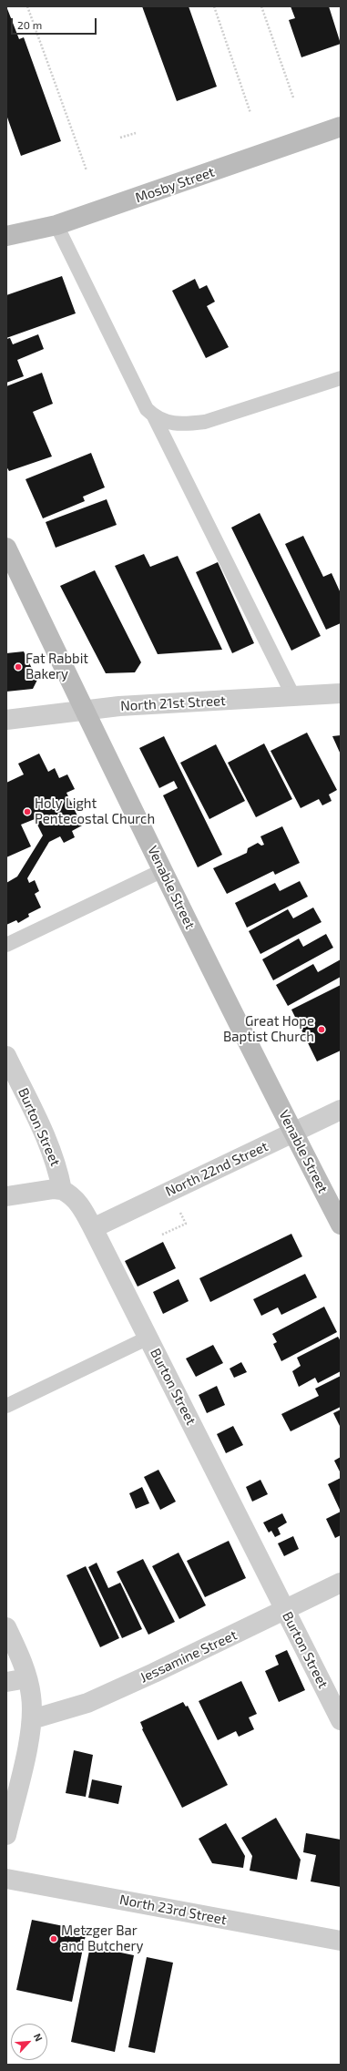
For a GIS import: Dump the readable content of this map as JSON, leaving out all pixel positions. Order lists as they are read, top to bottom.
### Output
{
  "streets": {
    "street": [
      "Mosby Street",
      "North 21st Street",
      "Venable Street",
      "Burton Street",
      "North 22nd Street",
      "Jessamine Street",
      "North 23rd Street"
    ]
  },
  "crossings": [
    ["North 21st Street", "Venable Street"],
    ["Venable Street", "North 22nd Street"],
    ["Burton Street", "North 22nd Street"],
    ["Burton Street", "Jessamine Street"]
  ],
  "places": [
    "Fat Rabbit Bakery",
    "Holy Light Pentecostal Church",
    "Great Hope Baptist Church",
    "Metzger Bar and Butchery"
  ],
  "scale_bar": "20 m",
  "north": "top right"
}
